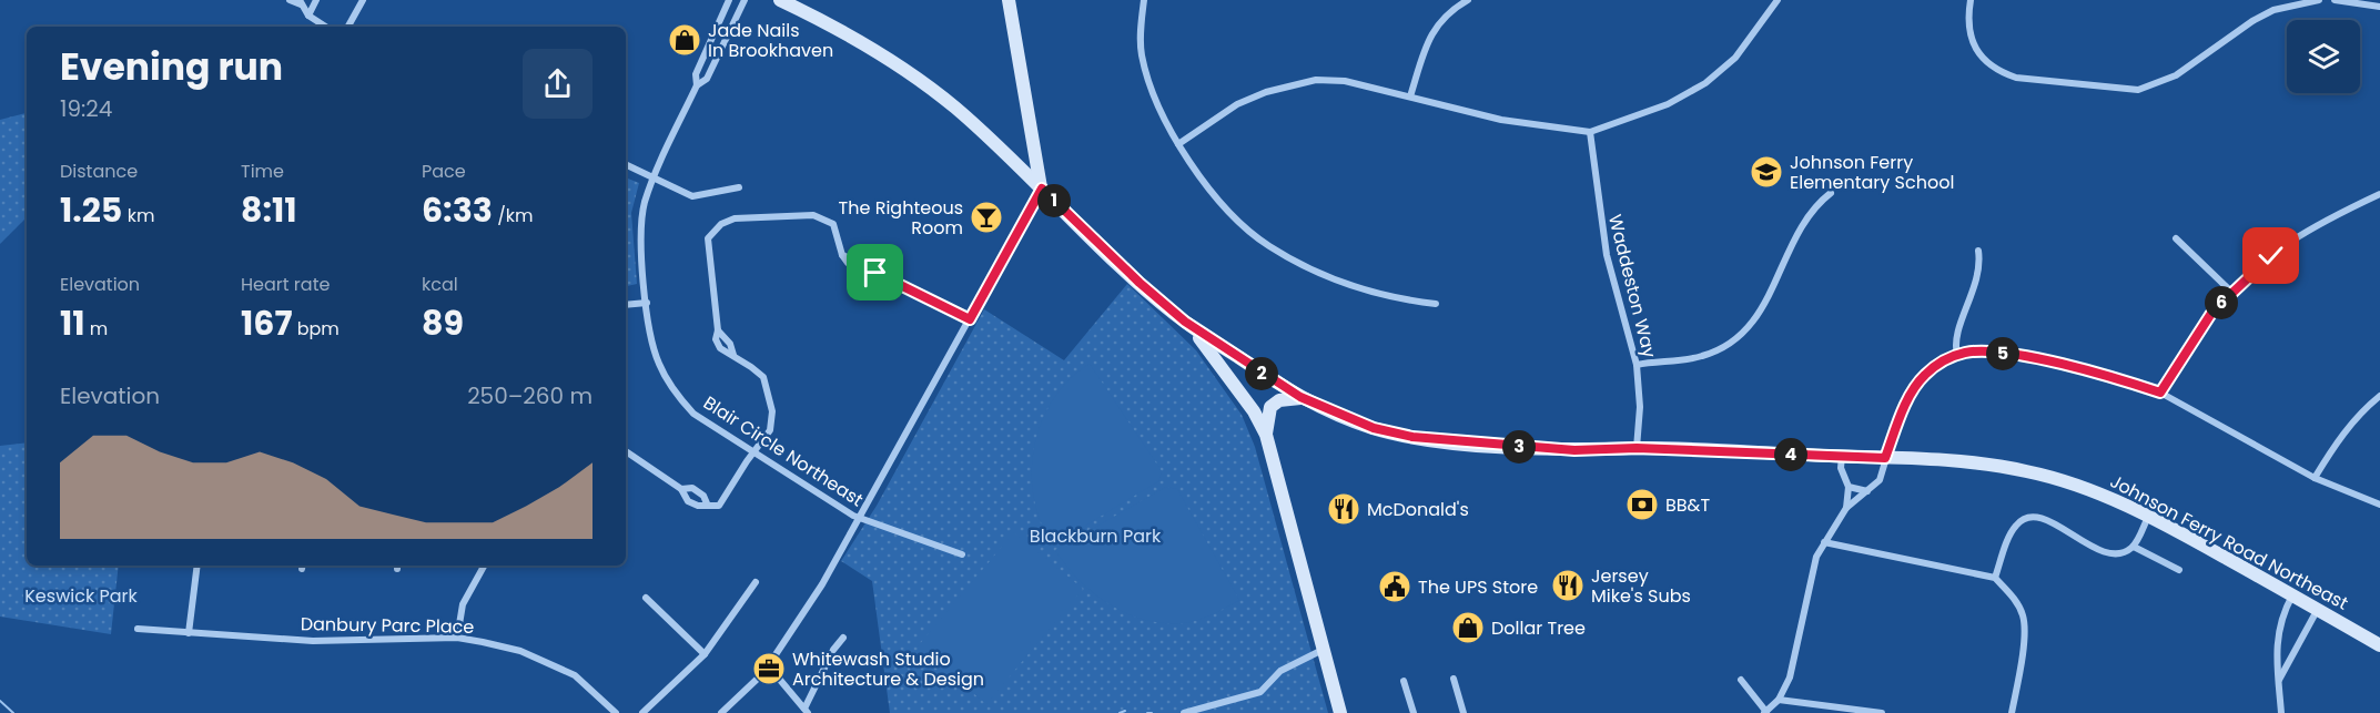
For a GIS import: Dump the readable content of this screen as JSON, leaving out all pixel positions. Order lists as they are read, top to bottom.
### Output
{
  "streets": {
    "main road": ["Johnson Ferry Road Northeast"],
    "street": ["Waddeston Way", "Blair Circle Northeast", "Danbury Parc Place"]
  },
  "crossings": [
    ["Waddeston Way", "Johnson Ferry Road Northeast"]
  ],
  "parks": ["Blackburn Park", "Keswick Park"],
  "places": {
    "shop": ["Jade Nails In Brookhaven", "Dollar Tree"],
    "school or university": ["Johnson Ferry Elementary School"],
    "bar": ["The Righteous Room"],
    "bank": ["BB&T"],
    "restaurant": ["McDonald's", "Jersey Mike's Subs"],
    "public building": ["The UPS Store"],
    "office": ["Whitewash Studio Architecture & Design"]
  },
  "page": {
    "heading": ["Evening run", "19:24"],
    "stats": [
      ["Distance", "1.25 km"],
      ["Time", "8:11"],
      ["Pace", "6:33 /km"],
      ["Elevation", "11 m"],
      ["Heart rate", "167 bpm"],
      ["kcal", "89"]
    ],
    "pins": [
      "1",
      "6",
      "5",
      "2",
      "3",
      "4"
    ],
    "chart": ["Elevation", "250–260 m"]
  }
}
